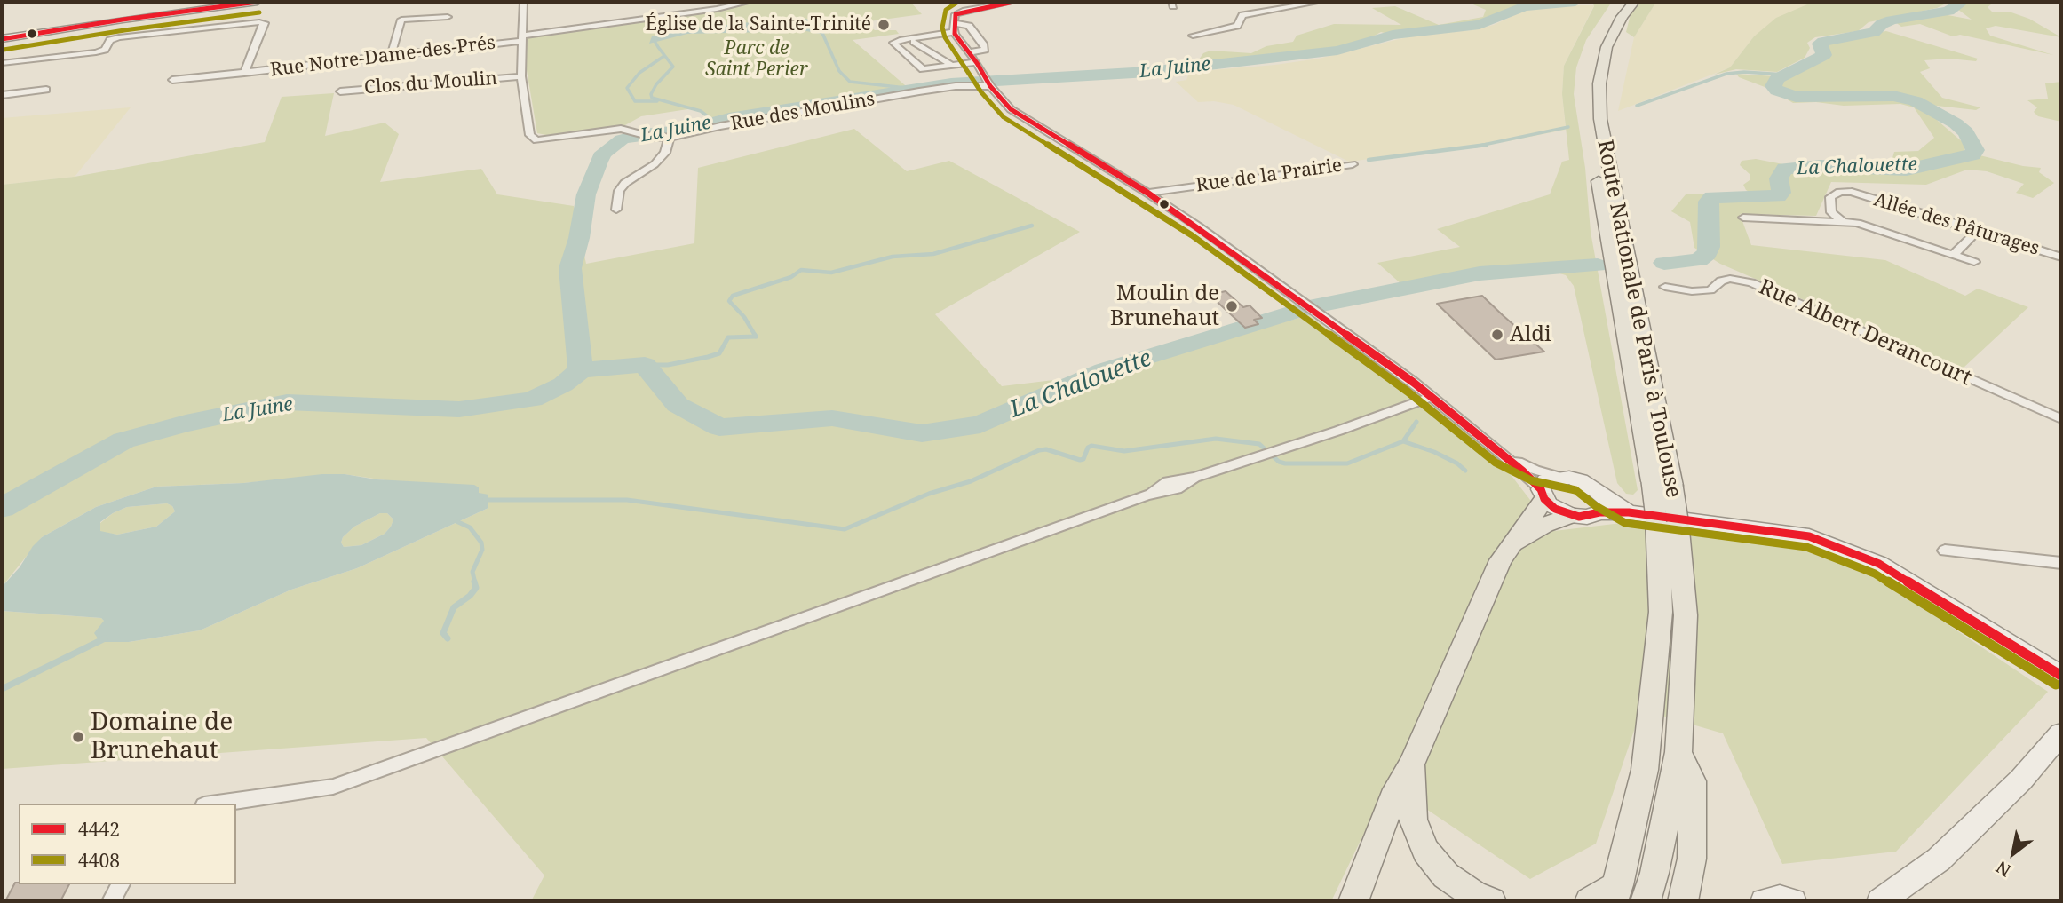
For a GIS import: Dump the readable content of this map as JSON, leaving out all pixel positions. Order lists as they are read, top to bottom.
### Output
{
  "streets": {
    "main road": ["Route Nationale de Paris à Toulouse"],
    "street": [
      "Rue Notre-Dame-des-Prés",
      "Clos du Moulin",
      "Rue des Moulins",
      "Rue de la Prairie",
      "Allée des Pâturages",
      "Rue Albert Derancourt"
    ]
  },
  "crossings": [
    ["Rue Notre-Dame-des-Prés", "Rue des Moulins"],
    ["Clos du Moulin", "Rue des Moulins"]
  ],
  "water": ["La Juine", "La Chalouette"],
  "parks": ["Parc de Saint Perier"],
  "places": [
    "Église de la Sainte-Trinité",
    "Moulin de Brunehaut",
    "Aldi",
    "Domaine de Brunehaut"
  ],
  "lines": ["transit line 4442", "transit line 4408"],
  "legend": ["4442", "4408"],
  "north": "bottom left"
}
